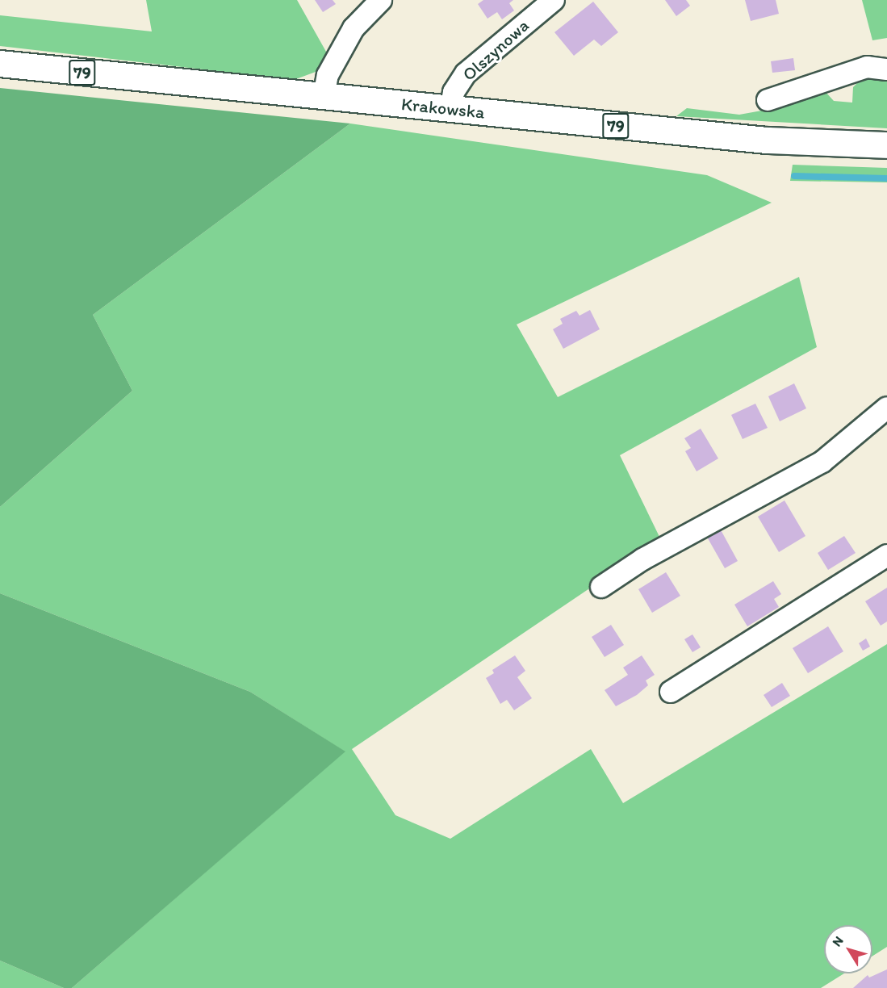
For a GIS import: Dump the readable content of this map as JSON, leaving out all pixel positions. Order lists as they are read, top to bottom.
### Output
{
  "streets": {
    "main road": ["79", "Krakowska"],
    "street": ["Olszynowa"]
  },
  "crossings": [
    ["Olszynowa", "Krakowska"]
  ],
  "north": "top left"
}
